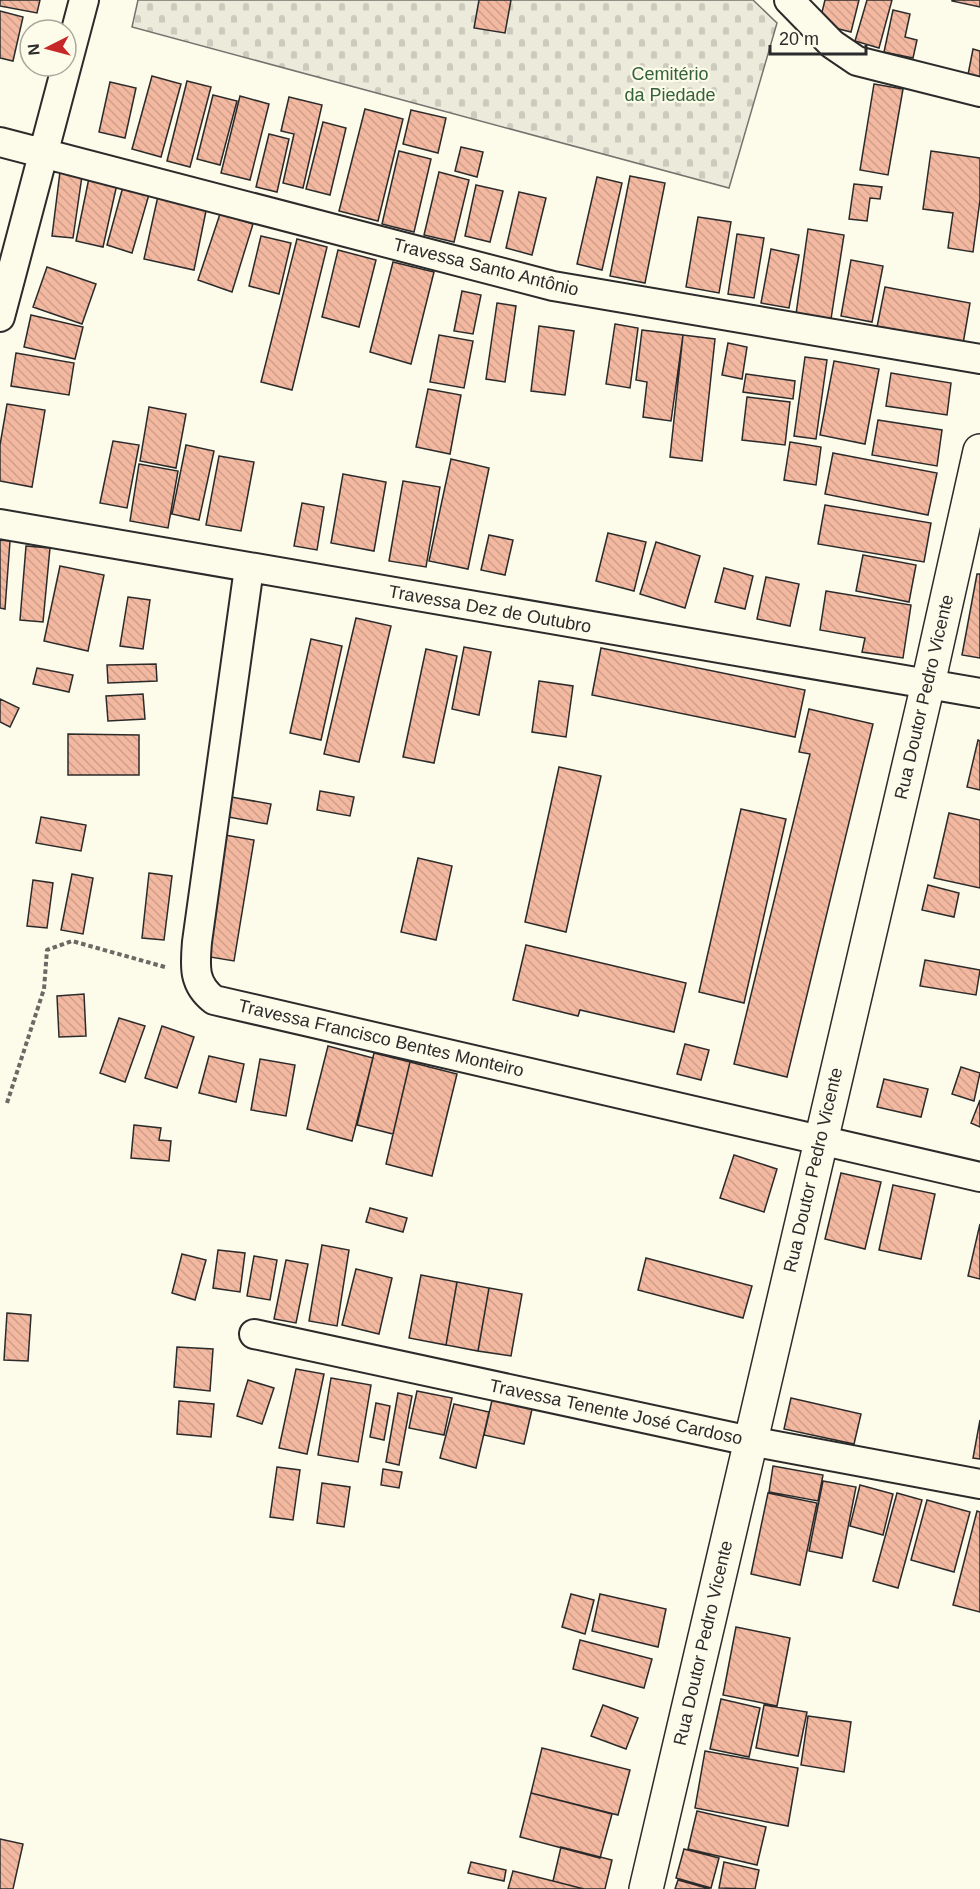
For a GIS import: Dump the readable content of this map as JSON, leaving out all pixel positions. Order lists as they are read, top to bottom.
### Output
{
  "streets": {
    "street": [
      "Travessa Santo Antônio",
      "Travessa Dez de Outubro",
      "Rua Doutor Pedro Vicente",
      "Travessa Francisco Bentes Monteiro",
      "Travessa Tenente José Cardoso"
    ]
  },
  "crossings": [
    ["Travessa Dez de Outubro", "Rua Doutor Pedro Vicente"],
    ["Rua Doutor Pedro Vicente", "Travessa Francisco Bentes Monteiro"],
    ["Rua Doutor Pedro Vicente", "Travessa Tenente José Cardoso"]
  ],
  "parks": ["Cemitério da Piedade"],
  "scale_bar": "20 m",
  "north": "left"
}
